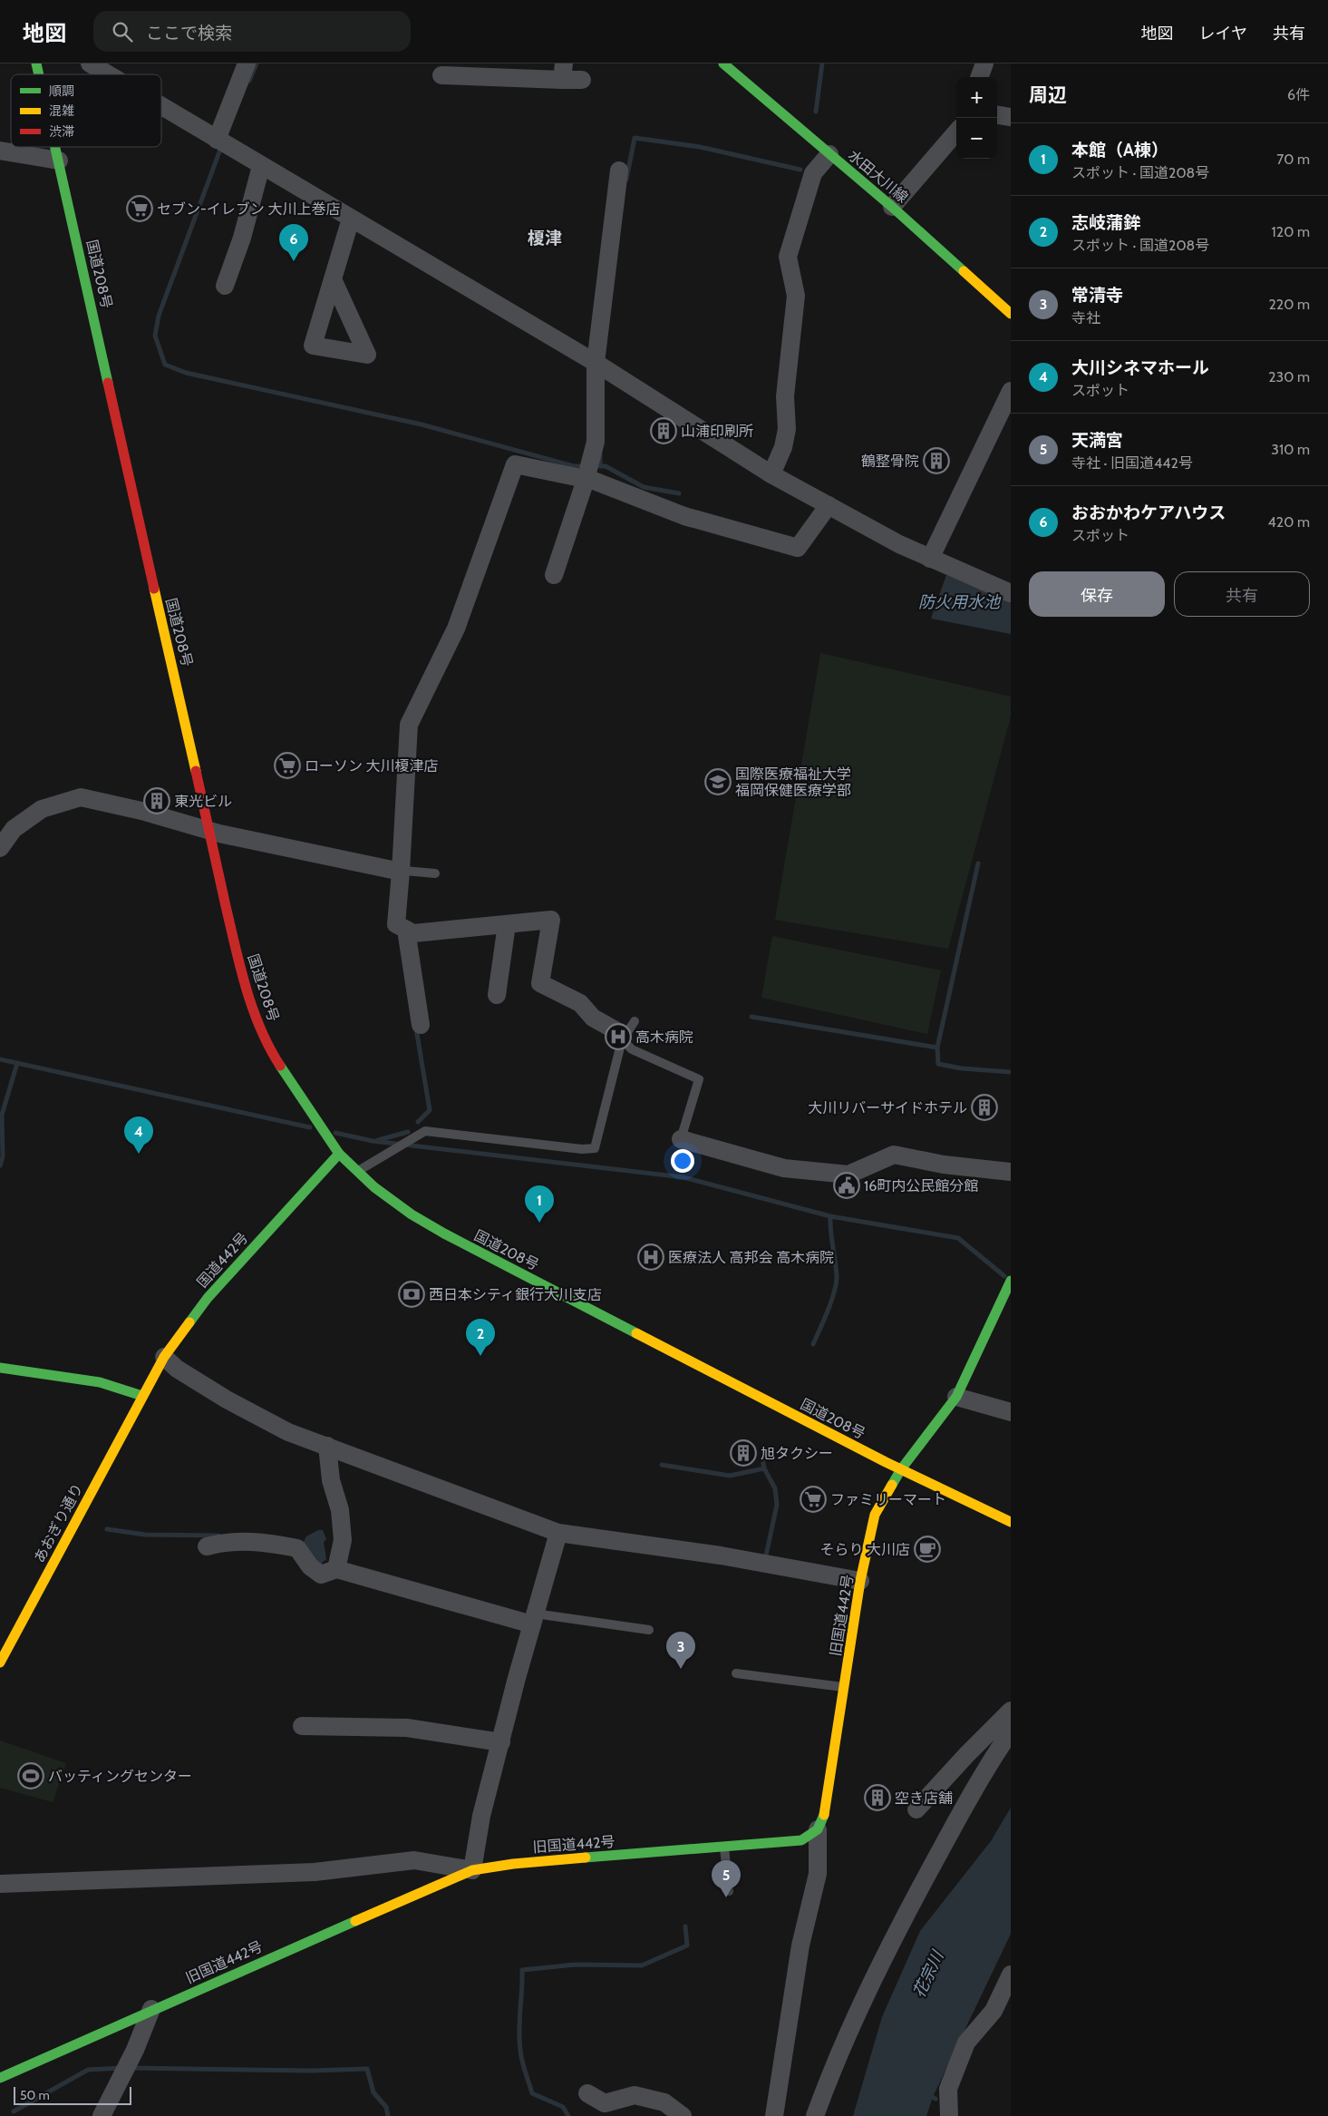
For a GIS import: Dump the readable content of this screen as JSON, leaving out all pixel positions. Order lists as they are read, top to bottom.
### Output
{
  "streets": {
    "main road": [
      "水田大川線",
      "国道208号",
      "国道442号",
      "あおぎり通り",
      "旧国道442号"
    ]
  },
  "crossings": [
    ["国道208号", "国道442号"],
    ["国道208号", "旧国道442号"],
    ["国道442号", "あおぎり通り"]
  ],
  "districts": ["榎津"],
  "water": ["防火用水池", "花宗川"],
  "places": {
    "supermarket": ["セブン-イレブン 大川上巻店", "ローソン 大川榎津店", "ファミリーマート"],
    "building": [
      "山浦印刷所",
      "鶴整骨院",
      "東光ビル",
      "大川リバーサイドホテル",
      "旭タクシー",
      "空き店舗"
    ],
    "school or university": ["国際医療福祉大学 福岡保健医療学部"],
    "hospital": ["高木病院", "医療法人 高邦会 高木病院"],
    "public building": ["16町内公民館分館"],
    "bank": ["西日本シティ銀行大川支店"],
    "cafe": ["そらり 大川店"],
    "sports": ["バッティングセンター"]
  },
  "legend": ["順調", "混雑", "渋滞"],
  "scale_bar": "50 m",
  "page": {
    "header": "地図",
    "search": "ここで検索",
    "nav": ["地図", "レイヤ", "共有"],
    "heading": ["周辺", "6件"],
    "map_buttons": ["+", "−"],
    "list": [
      {
        "mark": "1",
        "name": "本館（A棟）",
        "note": "スポット · 国道208号",
        "value": "70 m"
      },
      {
        "mark": "2",
        "name": "志岐蒲鉾",
        "note": "スポット · 国道208号",
        "value": "120 m"
      },
      {
        "mark": "3",
        "name": "常清寺",
        "note": "寺社",
        "value": "220 m"
      },
      {
        "mark": "4",
        "name": "大川シネマホール",
        "note": "スポット",
        "value": "230 m"
      },
      {
        "mark": "5",
        "name": "天満宮",
        "note": "寺社 · 旧国道442号",
        "value": "310 m"
      },
      {
        "mark": "6",
        "name": "おおかわケアハウス",
        "note": "スポット",
        "value": "420 m"
      }
    ],
    "pins": [
      "6",
      "4",
      "1",
      "2",
      "3",
      "5"
    ],
    "buttons": ["保存", "共有"],
    "scale": "50 m"
  }
}
